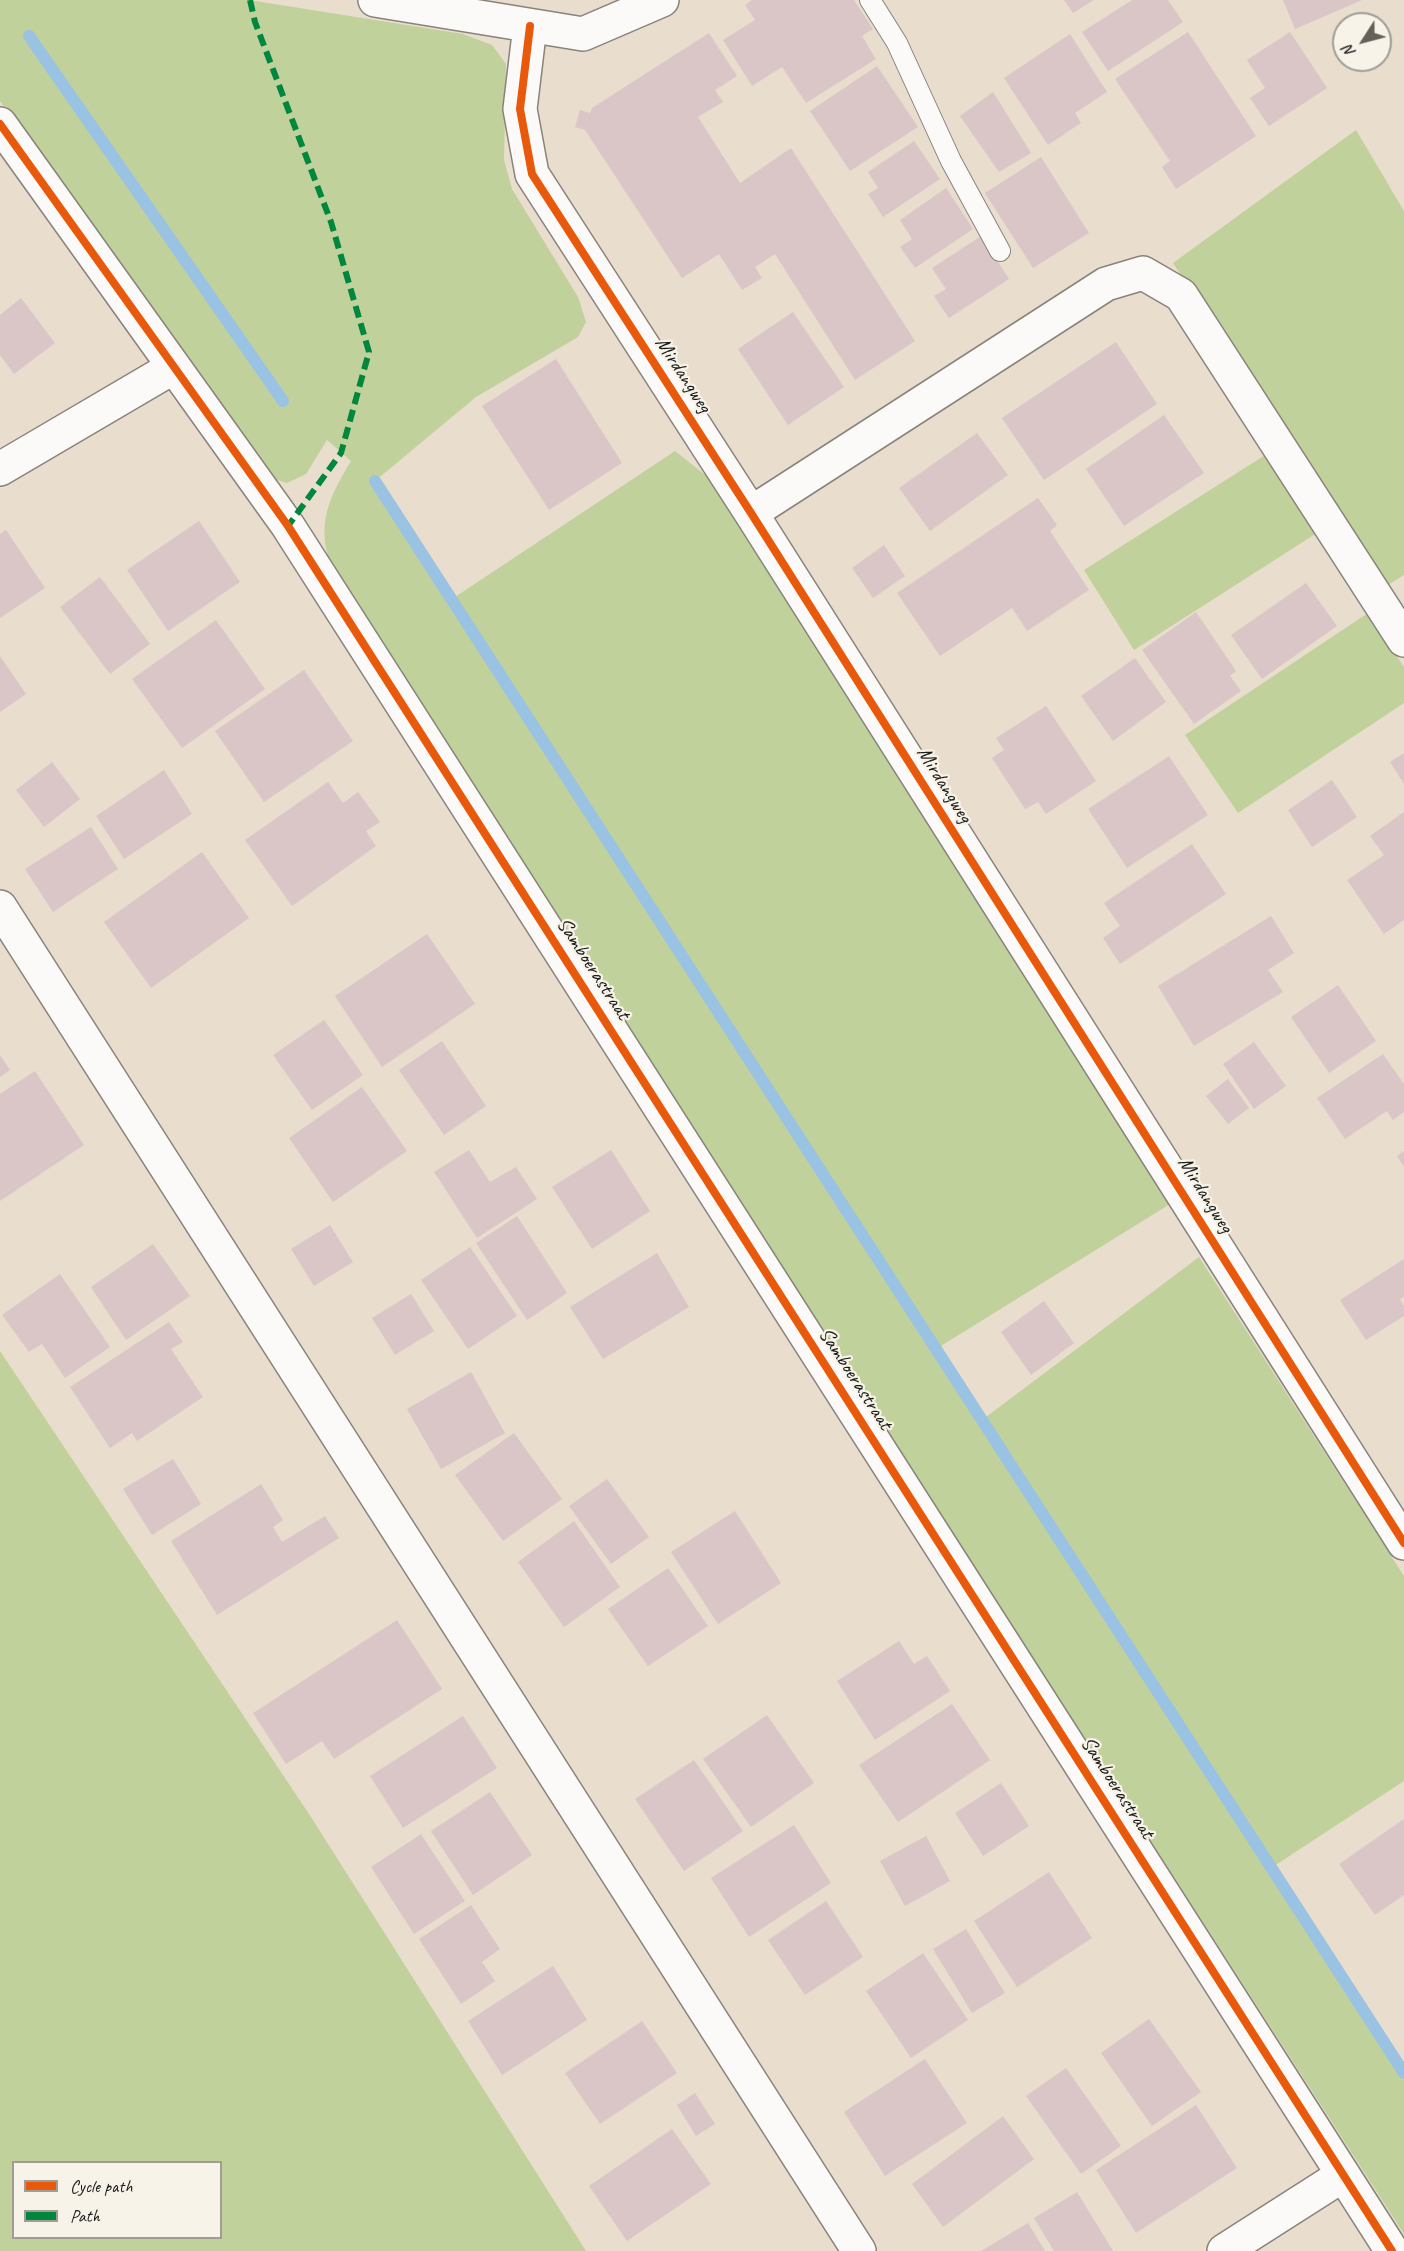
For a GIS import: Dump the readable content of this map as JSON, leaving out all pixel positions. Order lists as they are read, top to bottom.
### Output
{
  "streets": {
    "street": ["Mirdangweg", "Samboerastraat"]
  },
  "legend": ["Cycle path", "Path"],
  "north": "bottom left"
}
